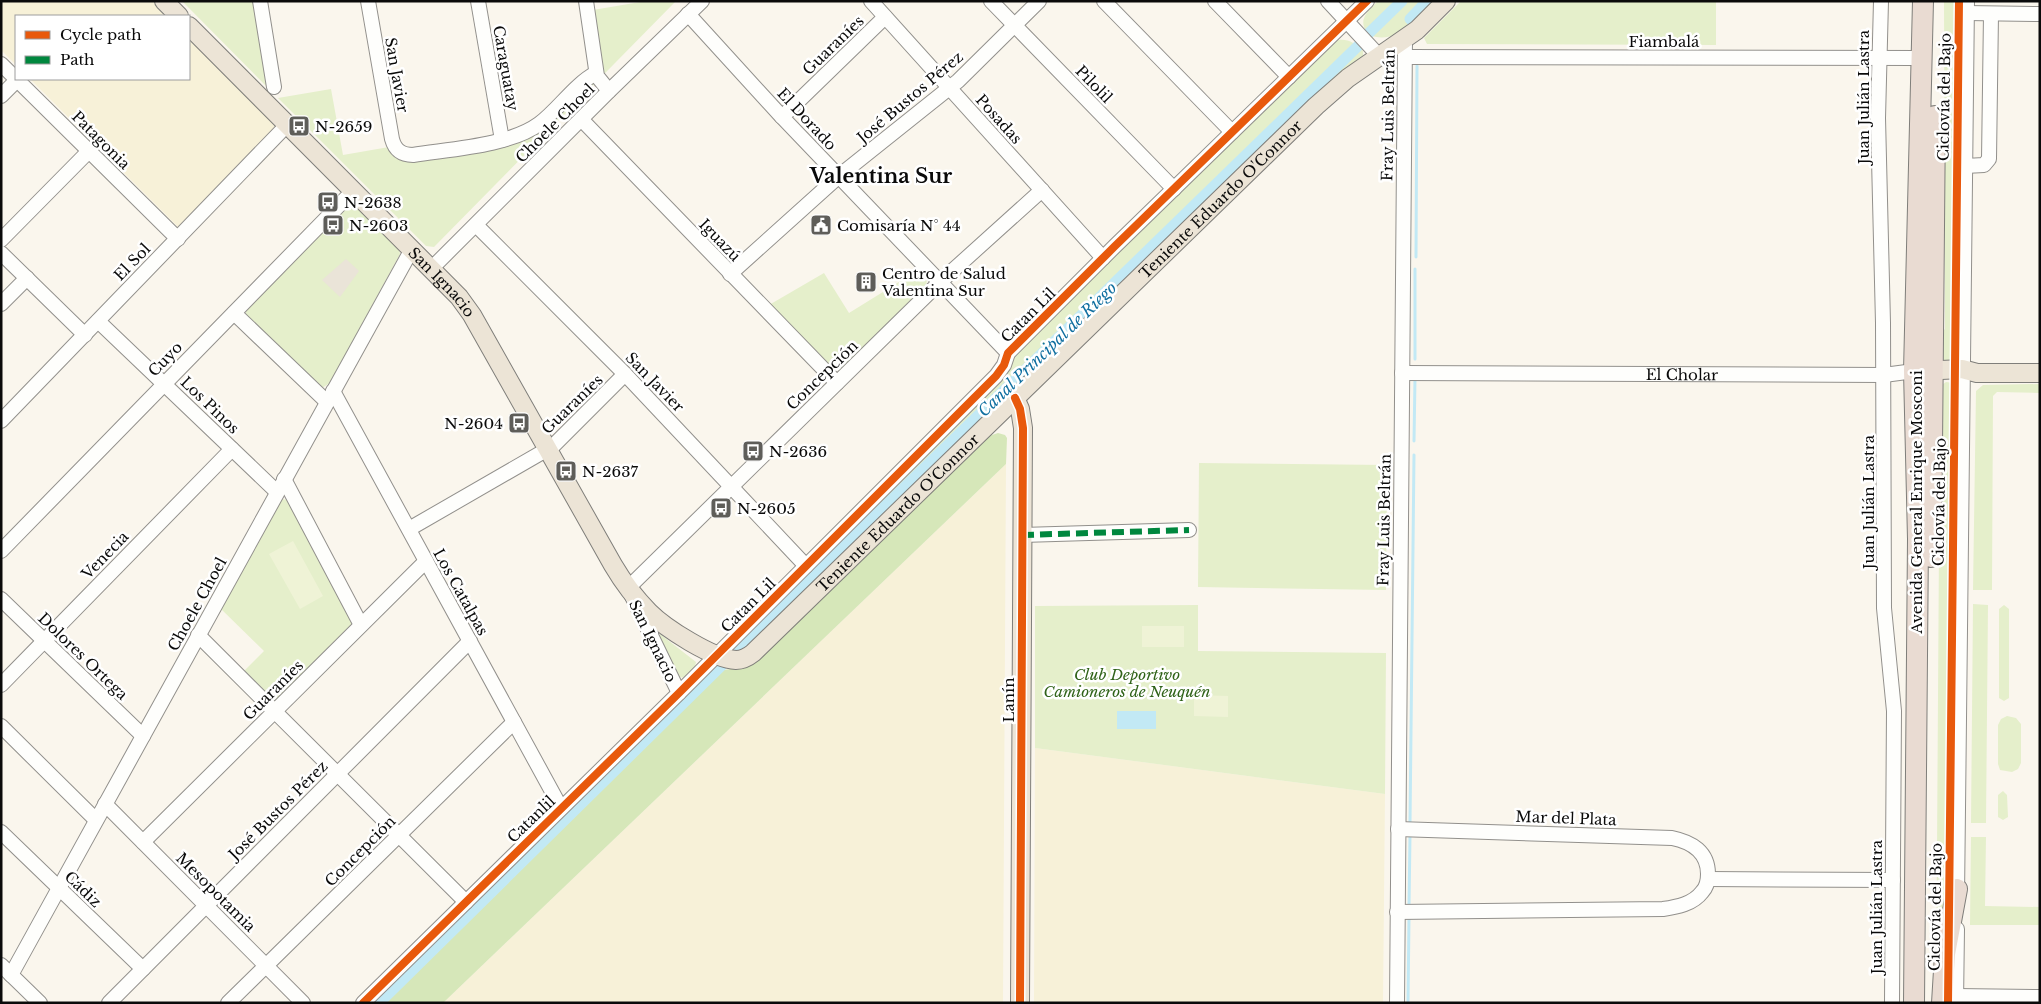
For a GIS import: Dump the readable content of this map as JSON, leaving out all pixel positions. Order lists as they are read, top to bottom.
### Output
{
  "streets": {
    "highway": ["Avenida General Enrique Mosconi"],
    "main road": [
      "Teniente Eduardo O'Connor",
      "San Ignacio",
      "El Cholar",
      "Lanín"
    ],
    "street": [
      "Fiambalá",
      "Guaraníes",
      "Caraguatay",
      "San Javier",
      "Pilolil",
      "José Bustos Pérez",
      "Juan Julián Lastra",
      "Fray Luis Beltrán",
      "El Dorado",
      "Posadas",
      "Choele Choel",
      "Patagonia",
      "Iguazú",
      "El Sol",
      "Catan Lil",
      "Cuyo",
      "Concepción",
      "Los Pinos",
      "Venecia",
      "Los Catalpas",
      "Dolores Ortega",
      "Mar del Plata",
      "Catanlil",
      "Cádiz",
      "Mesopotamia"
    ],
    "cycle path": ["Ciclovía del Bajo"]
  },
  "crossings": [
    ["Fiambalá", "Juan Julián Lastra"],
    ["Fiambalá", "Fray Luis Beltrán"],
    ["Fiambalá", "Avenida General Enrique Mosconi"],
    ["Guaraníes", "San Javier"],
    ["Guaraníes", "El Dorado"],
    ["Guaraníes", "Posadas"],
    ["Guaraníes", "San Ignacio"],
    ["Guaraníes", "Los Pinos"],
    ["Guaraníes", "Los Catalpas"],
    ["Guaraníes", "Mesopotamia"],
    ["Caraguatay", "San Javier"],
    ["Caraguatay", "Choele Choel"],
    ["San Javier", "Choele Choel"],
    ["San Javier", "Catan Lil"],
    ["San Javier", "Concepción"],
    ["Pilolil", "José Bustos Pérez"],
    ["Pilolil", "Catan Lil"],
    ["José Bustos Pérez", "El Dorado"],
    ["José Bustos Pérez", "Posadas"],
    ["José Bustos Pérez", "Iguazú"],
    ["José Bustos Pérez", "Los Catalpas"],
    ["José Bustos Pérez", "Cádiz"],
    ["José Bustos Pérez", "Mesopotamia"],
    ["Juan Julián Lastra", "El Cholar"],
    ["Fray Luis Beltrán", "Teniente Eduardo O'Connor"],
    ["Fray Luis Beltrán", "El Cholar"],
    ["Fray Luis Beltrán", "Mar del Plata"],
    ["El Dorado", "Choele Choel"],
    ["El Dorado", "Catan Lil"],
    ["El Dorado", "Concepción"],
    ["Posadas", "Catan Lil"],
    ["Posadas", "Concepción"],
    ["Choele Choel", "Iguazú"],
    ["Choele Choel", "San Ignacio"],
    ["Choele Choel", "Los Pinos"],
    ["Choele Choel", "Los Catalpas"],
    ["Choele Choel", "Dolores Ortega"],
    ["Choele Choel", "Cádiz"],
    ["Choele Choel", "Mesopotamia"],
    ["Patagonia", "El Sol"],
    ["Teniente Eduardo O'Connor", "San Ignacio"],
    ["Teniente Eduardo O'Connor", "Catan Lil"],
    ["Teniente Eduardo O'Connor", "Lanín"],
    ["Teniente Eduardo O'Connor", "Catanlil"],
    ["Iguazú", "Concepción"],
    ["El Sol", "San Ignacio"],
    ["El Sol", "Los Pinos"],
    ["San Ignacio", "Catan Lil"],
    ["San Ignacio", "Cuyo"],
    ["San Ignacio", "Concepción"],
    ["San Ignacio", "Catanlil"],
    ["Catan Lil", "Catanlil"],
    ["Cuyo", "Los Pinos"],
    ["El Cholar", "Avenida General Enrique Mosconi"],
    ["Concepción", "Los Catalpas"],
    ["Concepción", "Mesopotamia"],
    ["Los Pinos", "Venecia"],
    ["Venecia", "Dolores Ortega"],
    ["Los Catalpas", "Catanlil"]
  ],
  "districts": ["Valentina Sur"],
  "water": ["Canal Principal de Riego"],
  "parks": ["Club Deportivo Camioneros de Neuquén"],
  "places": {
    "bus stop": [
      "N-2659",
      "N-2638",
      "N-2603",
      "N-2604",
      "N-2636",
      "N-2637",
      "N-2605"
    ],
    "public building": ["Comisaría N° 44"],
    "building": ["Centro de Salud Valentina Sur"]
  },
  "legend": ["Cycle path", "Path"]
}
